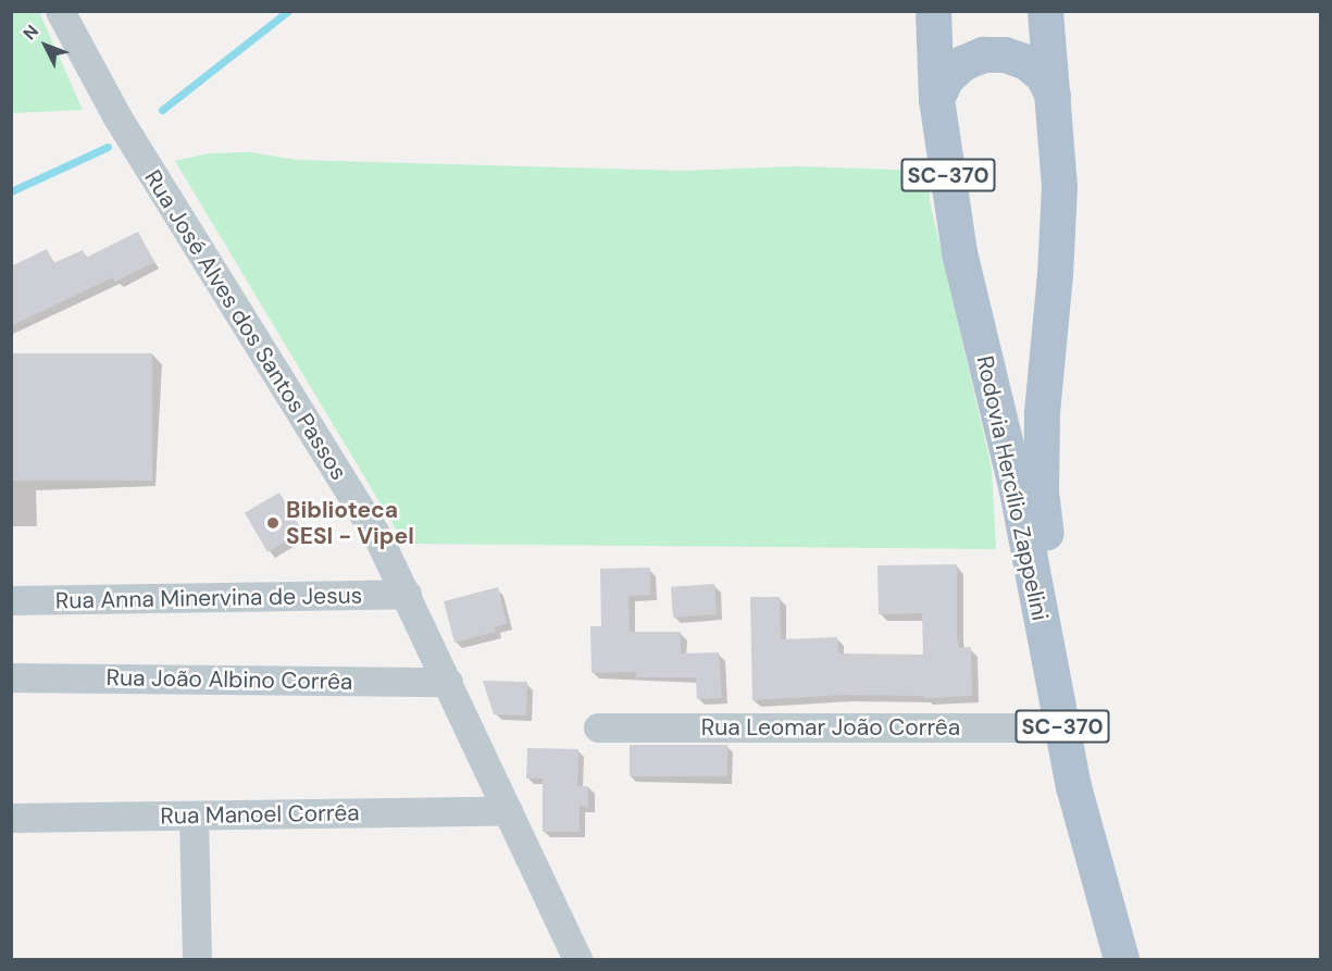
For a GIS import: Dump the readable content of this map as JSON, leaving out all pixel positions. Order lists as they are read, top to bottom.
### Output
{
  "streets": {
    "main road": ["SC-370", "Rodovia Hercílio Zappelini"],
    "street": [
      "Rua José Alves dos Santos Passos",
      "Rua Anna Minervina de Jesus",
      "Rua João Albino Corrêa",
      "Rua Leomar João Corrêa",
      "Rua Manoel Corrêa"
    ]
  },
  "crossings": [
    ["Rua José Alves dos Santos Passos", "Rua Anna Minervina de Jesus"],
    ["Rua José Alves dos Santos Passos", "Rua João Albino Corrêa"],
    ["Rua José Alves dos Santos Passos", "Rua Manoel Corrêa"],
    ["Rodovia Hercílio Zappelini", "Rua Leomar João Corrêa"]
  ],
  "places": ["Biblioteca SESI - Vipel"],
  "north": "top left"
}
